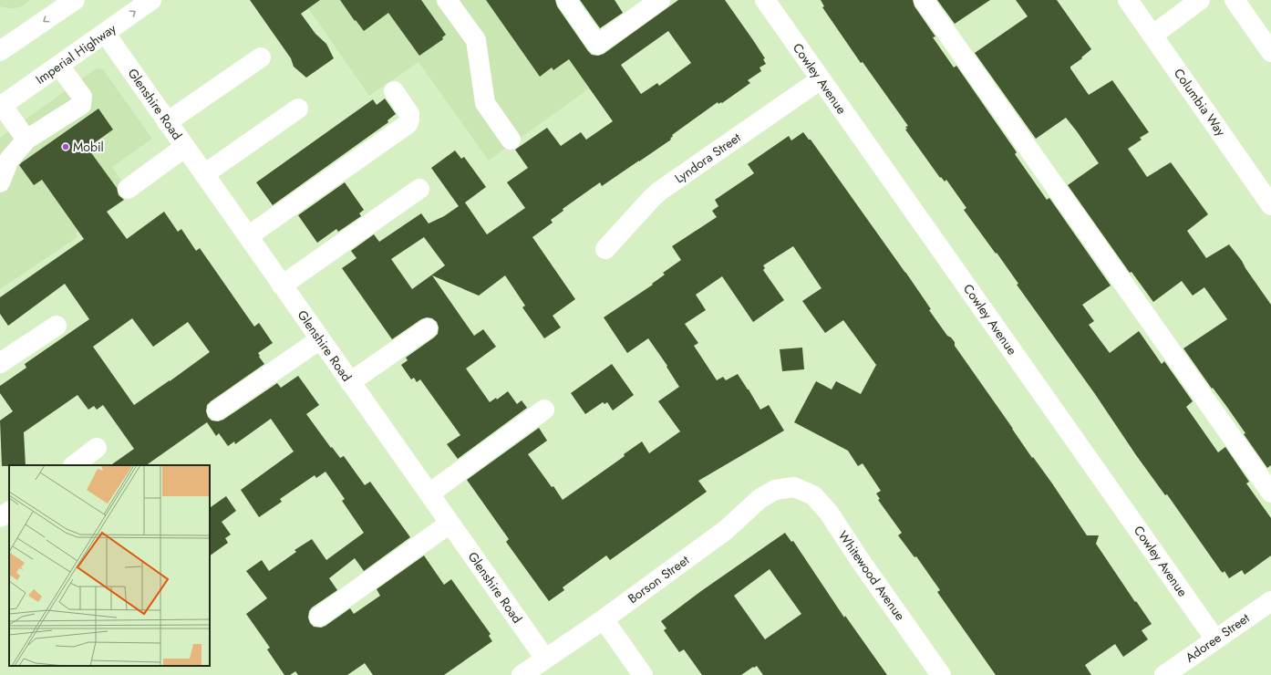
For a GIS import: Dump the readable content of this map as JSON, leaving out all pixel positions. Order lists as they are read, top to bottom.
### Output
{
  "streets": {
    "street": [
      "Imperial Highway",
      "Cowley Avenue",
      "Columbia Way",
      "Glenshire Road",
      "Lyndora Street",
      "Whitewood Avenue",
      "Borson Street",
      "Adoree Street"
    ]
  },
  "crossings": [
    ["Imperial Highway", "Glenshire Road"],
    ["Cowley Avenue", "Lyndora Street"],
    ["Cowley Avenue", "Adoree Street"],
    ["Glenshire Road", "Borson Street"],
    ["Whitewood Avenue", "Borson Street"]
  ],
  "places": ["Mobil"]
}
